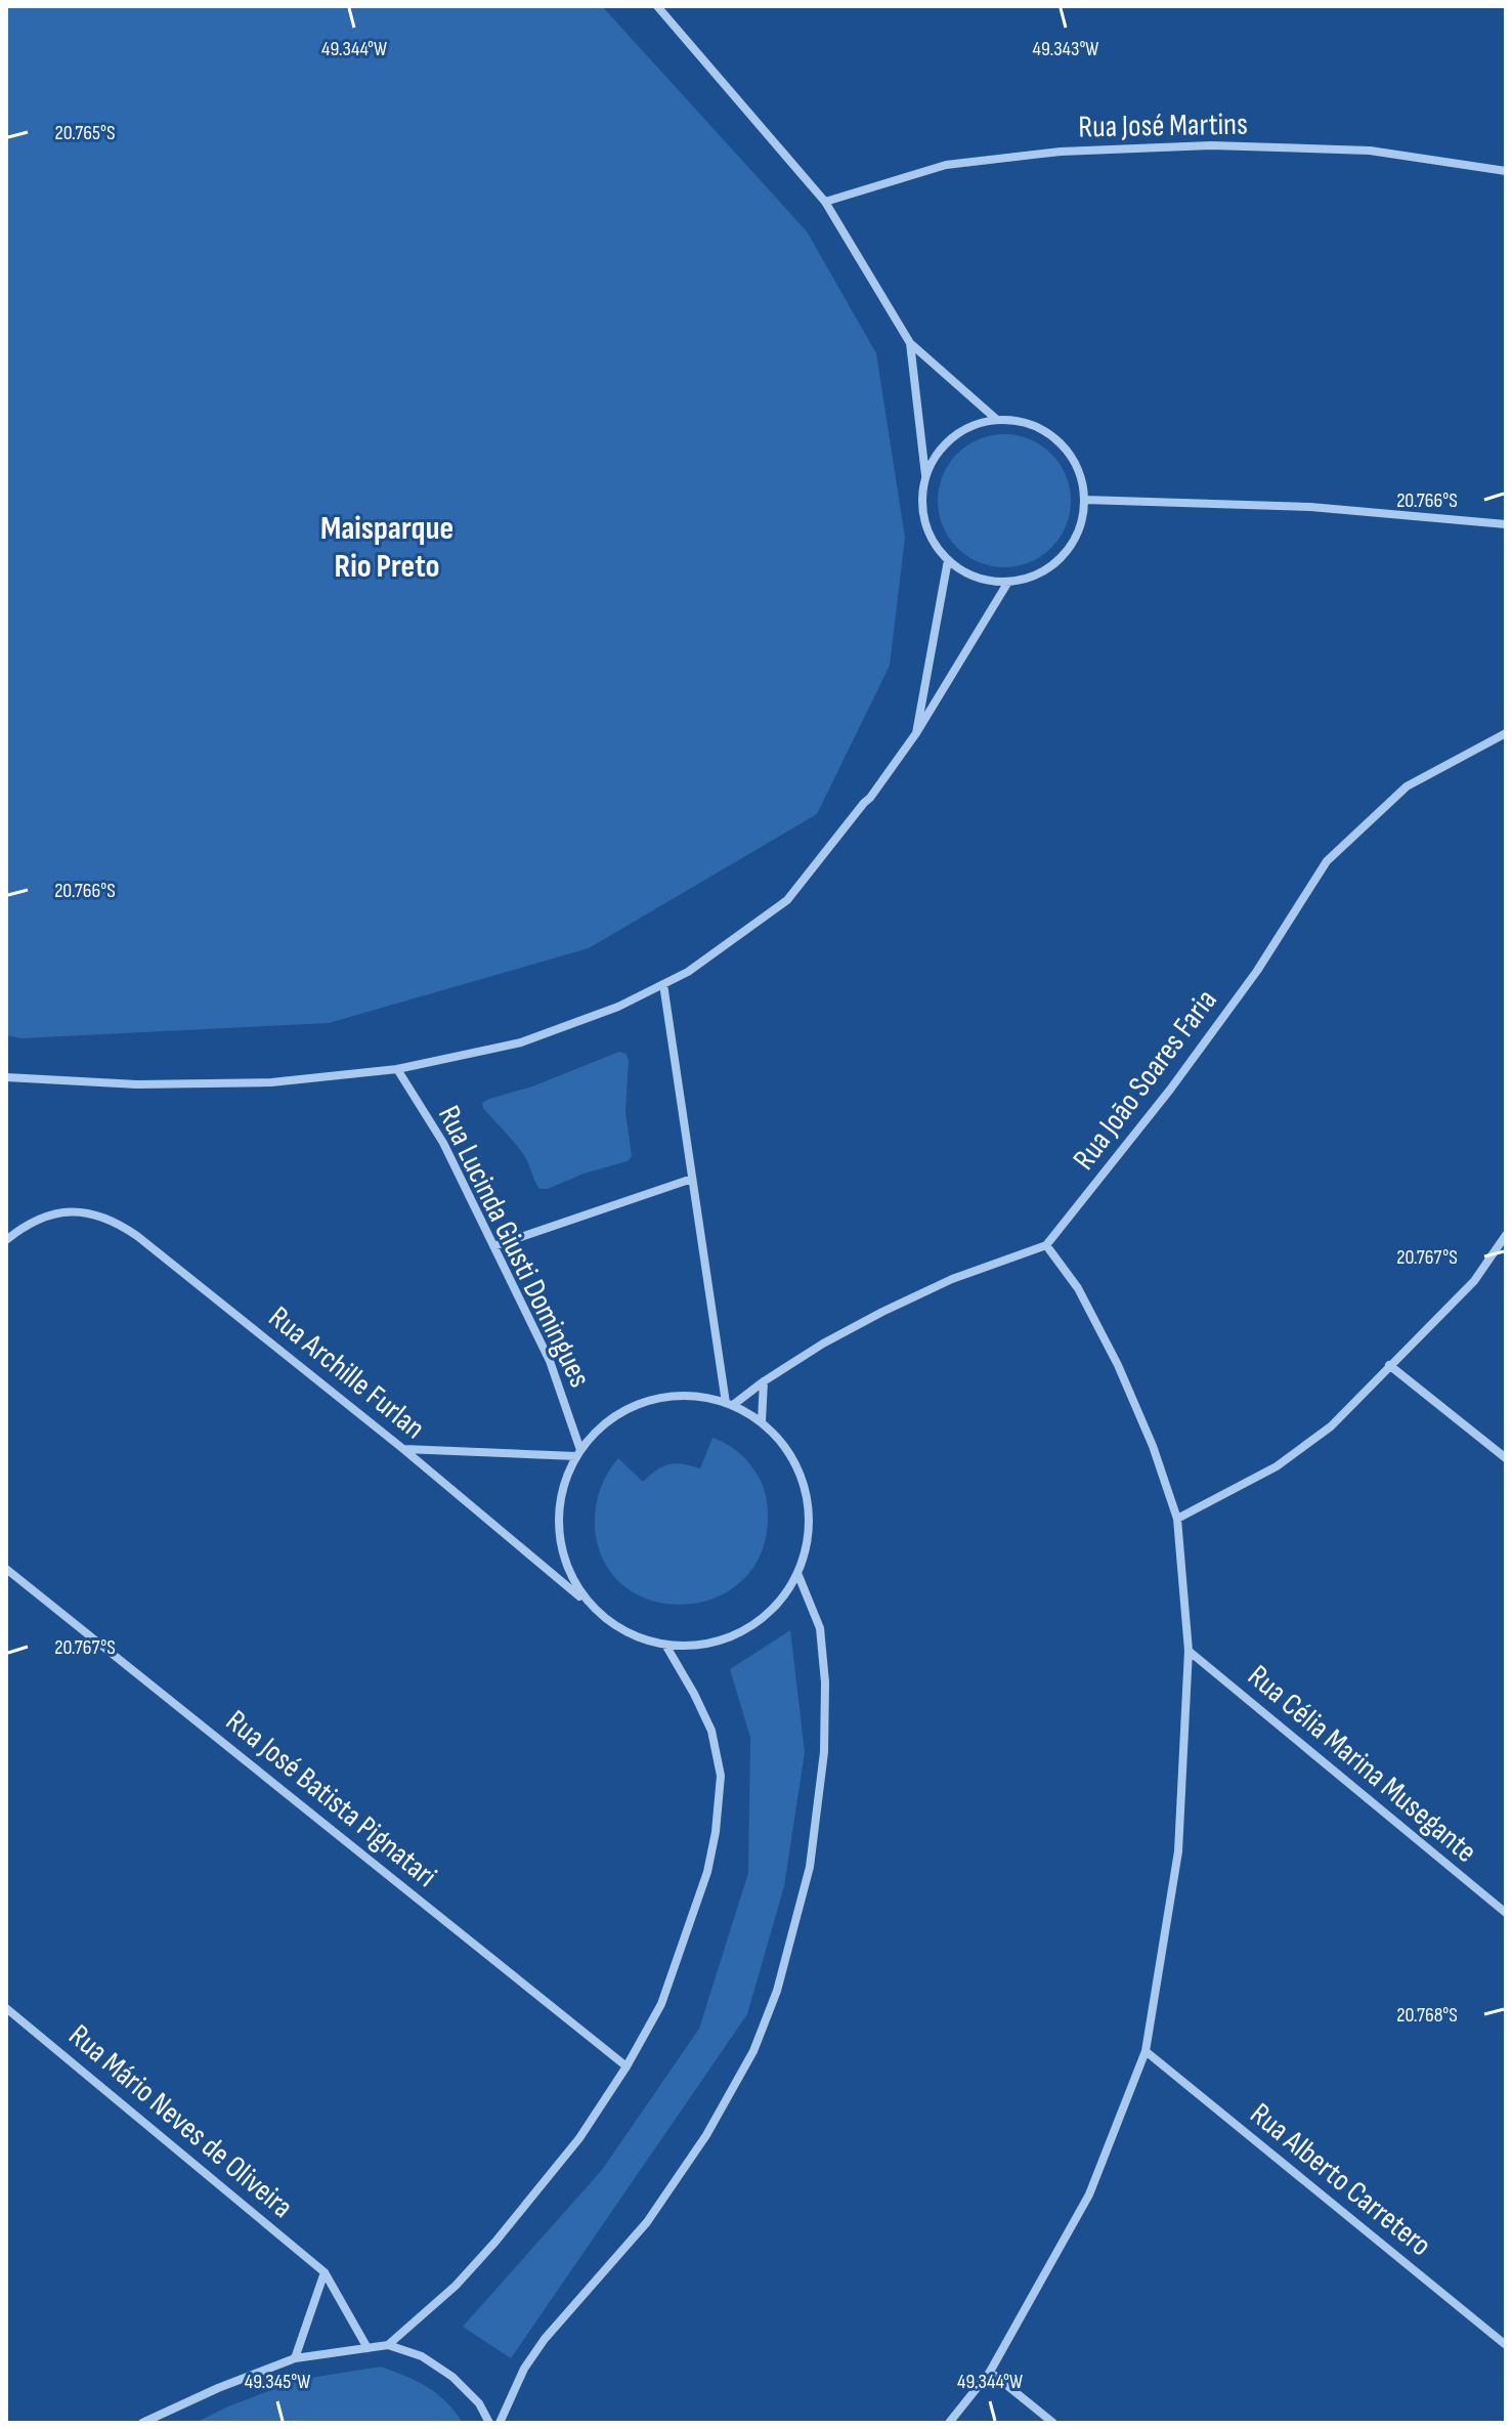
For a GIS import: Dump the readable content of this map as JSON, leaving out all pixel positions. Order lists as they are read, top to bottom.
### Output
{
  "streets": {
    "street": [
      "Rua José Martins",
      "Rua João Soares Faria",
      "Rua Lucinda Giusti Domingues",
      "Rua Archille Furlan",
      "Rua Célia Marina Musegante",
      "Rua José Batista Pignatari",
      "Rua Mário Neves de Oliveira",
      "Rua Alberto Carretero"
    ]
  },
  "crossings": [
    ["Rua Lucinda Giusti Domingues", "Rua Archille Furlan"]
  ],
  "districts": ["Maisparque Rio Preto"],
  "coordinates": [
    "49.344°W",
    "49.343°W",
    "20.765°S",
    "20.766°S",
    "20.767°S",
    "20.768°S",
    "49.345°W"
  ]
}
